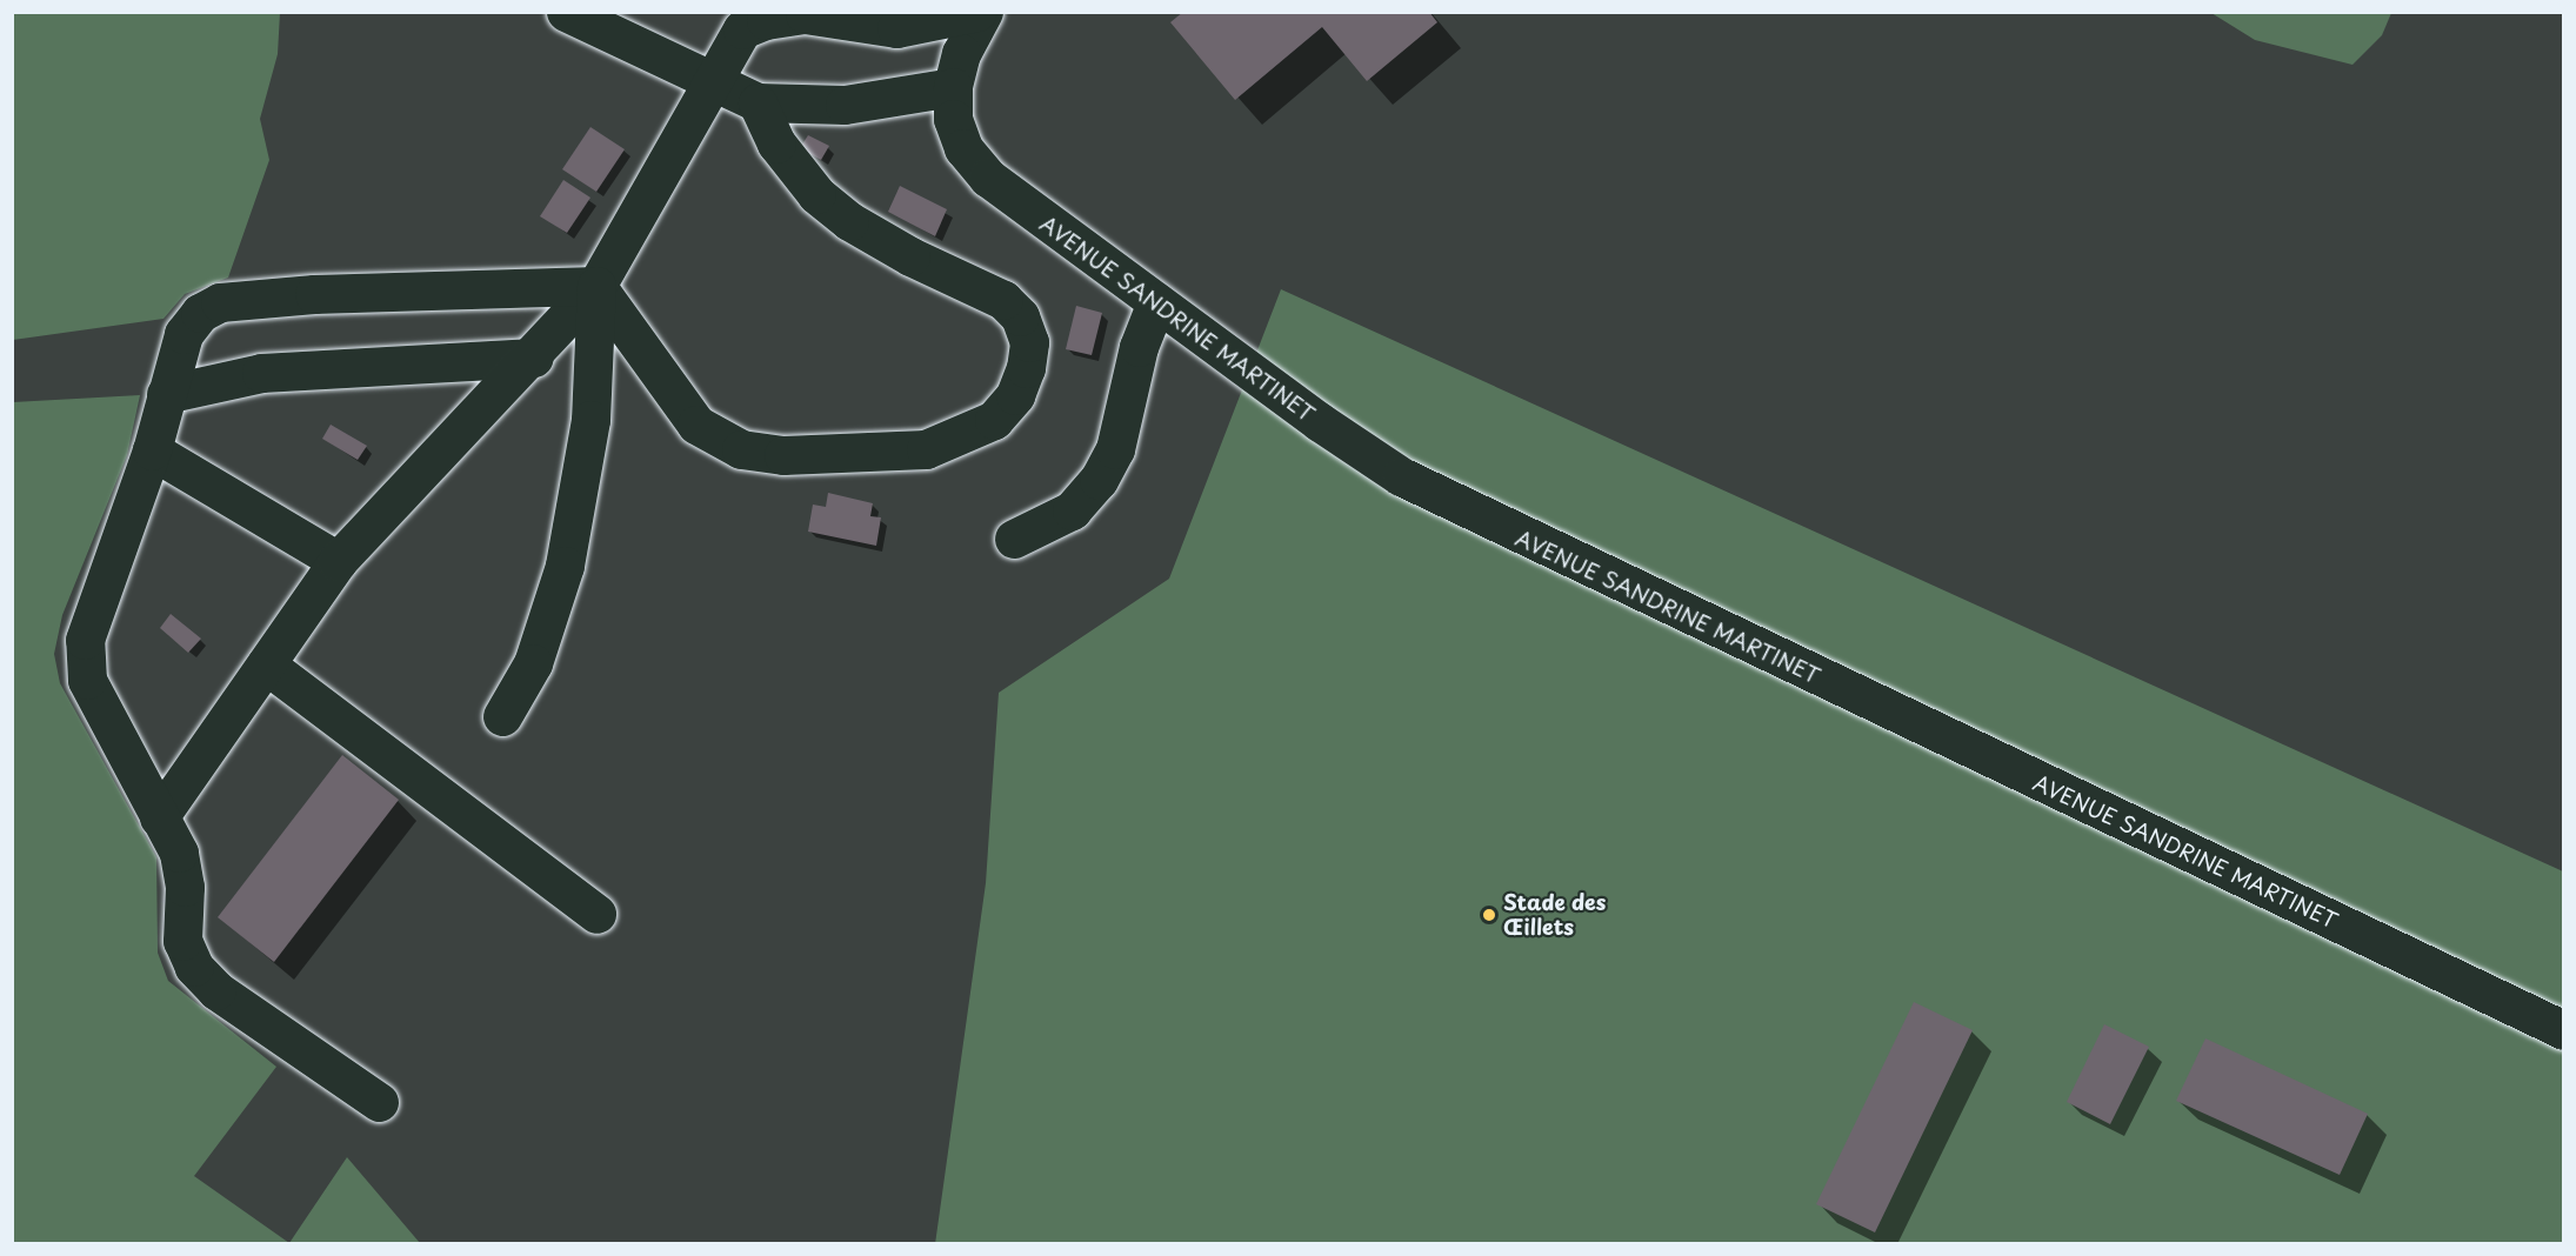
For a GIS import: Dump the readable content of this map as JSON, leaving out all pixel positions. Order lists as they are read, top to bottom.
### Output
{
  "streets": {
    "street": ["AVENUE SANDRINE MARTINET"]
  },
  "places": ["Stade des Œillets"]
}
